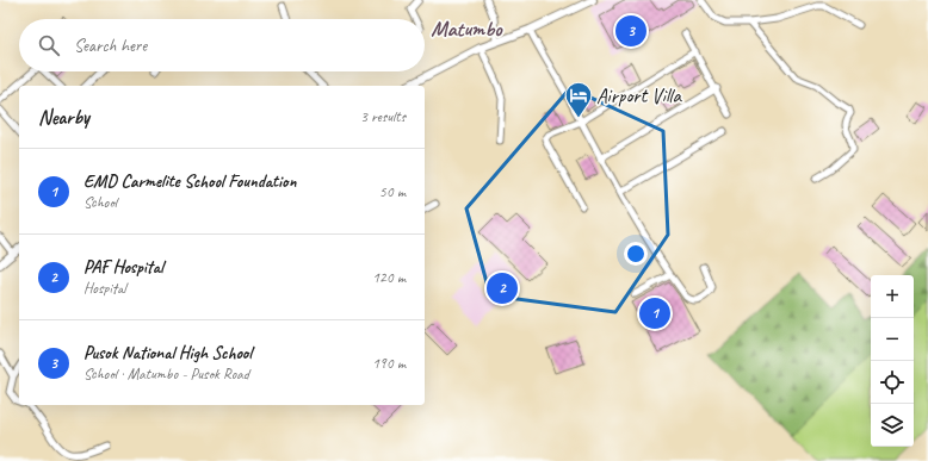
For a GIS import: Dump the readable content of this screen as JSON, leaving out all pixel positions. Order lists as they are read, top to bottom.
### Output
{
  "districts": ["Matumbo"],
  "places": {
    "hotel": ["Airport Villa"]
  },
  "page": {
    "pins": ["3", "2", "1"],
    "search": "Search here",
    "heading": ["Nearby", "3 results"],
    "list": [
      {
        "mark": "1",
        "name": "EMD Carmelite School Foundation",
        "note": "School",
        "value": "50 m"
      },
      {
        "mark": "2",
        "name": "PAF Hospital",
        "note": "Hospital",
        "value": "120 m"
      },
      {
        "mark": "3",
        "name": "Pusok National High School",
        "note": "School · Matumbo - Pusok Road",
        "value": "190 m"
      }
    ],
    "map_buttons": ["+", "−"]
  }
}
